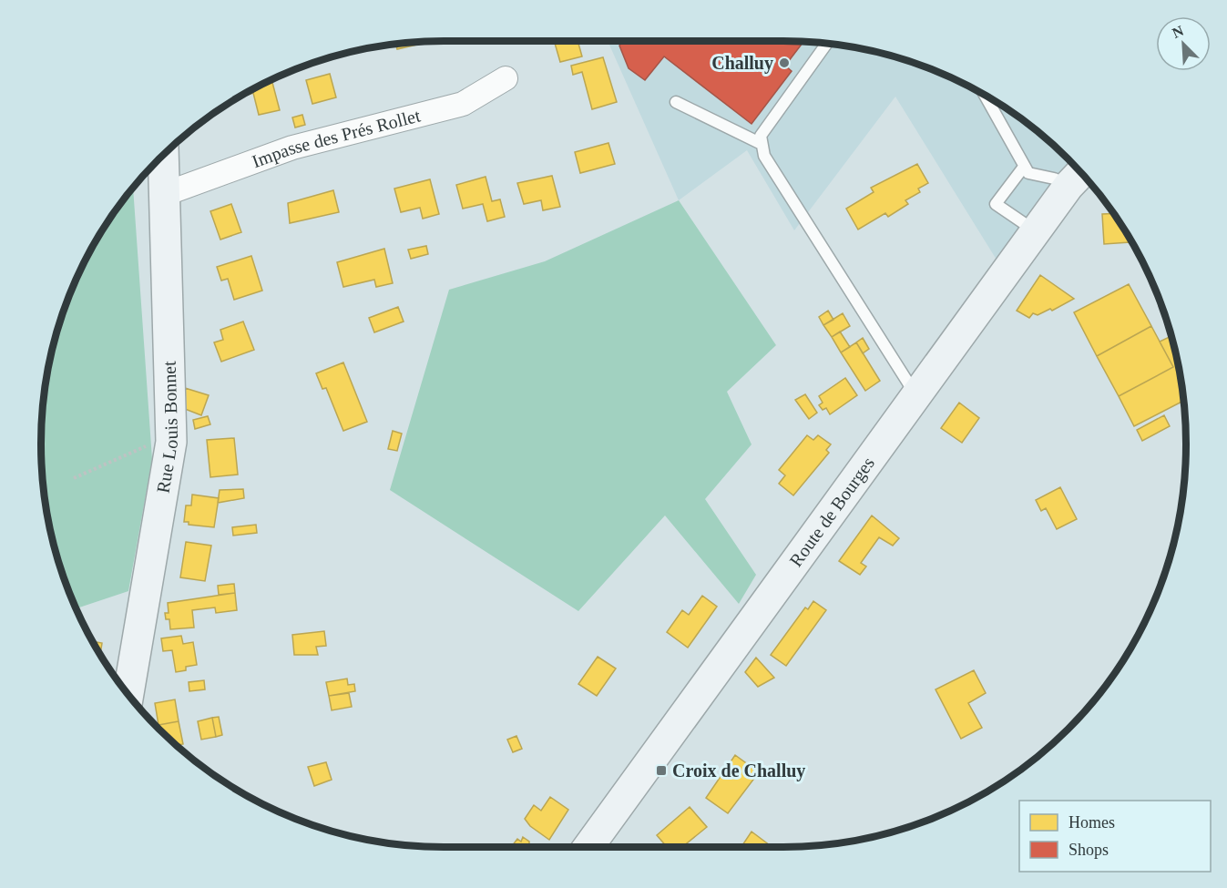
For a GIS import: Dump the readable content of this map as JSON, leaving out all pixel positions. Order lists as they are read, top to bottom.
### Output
{
  "streets": {
    "street": ["Impasse des Prés Rollet", "Rue Louis Bonnet", "Route de Bourges"]
  },
  "crossings": [
    ["Impasse des Prés Rollet", "Rue Louis Bonnet"]
  ],
  "places": {
    "other": ["Challuy"],
    "transit": ["Croix de Challuy"]
  },
  "legend": ["Homes", "Shops"],
  "north": "top left"
}
